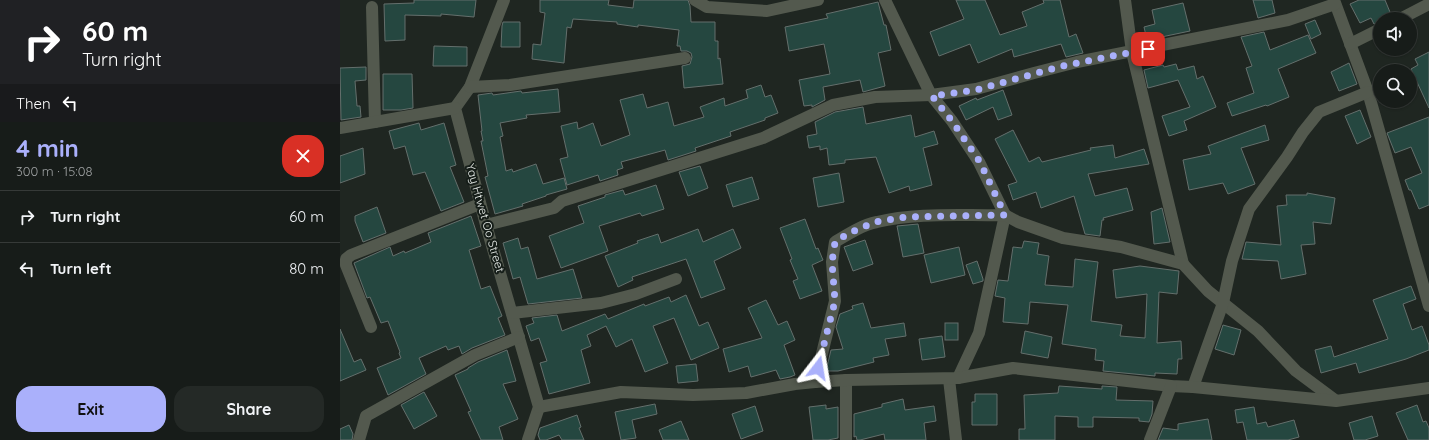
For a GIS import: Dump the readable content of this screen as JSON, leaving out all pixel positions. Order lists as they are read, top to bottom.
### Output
{
  "streets": {
    "street": ["Yay Htwet Oo Street"]
  },
  "page": {
    "turn": ["60 m", "Turn right"],
    "then": "Then",
    "heading": ["4 min", "300 m · 15:08"],
    "list": [
      {
        "name": "Turn right",
        "value": "60 m"
      },
      {
        "name": "Turn left",
        "value": "80 m"
      }
    ],
    "buttons": ["Exit", "Share"]
  }
}
